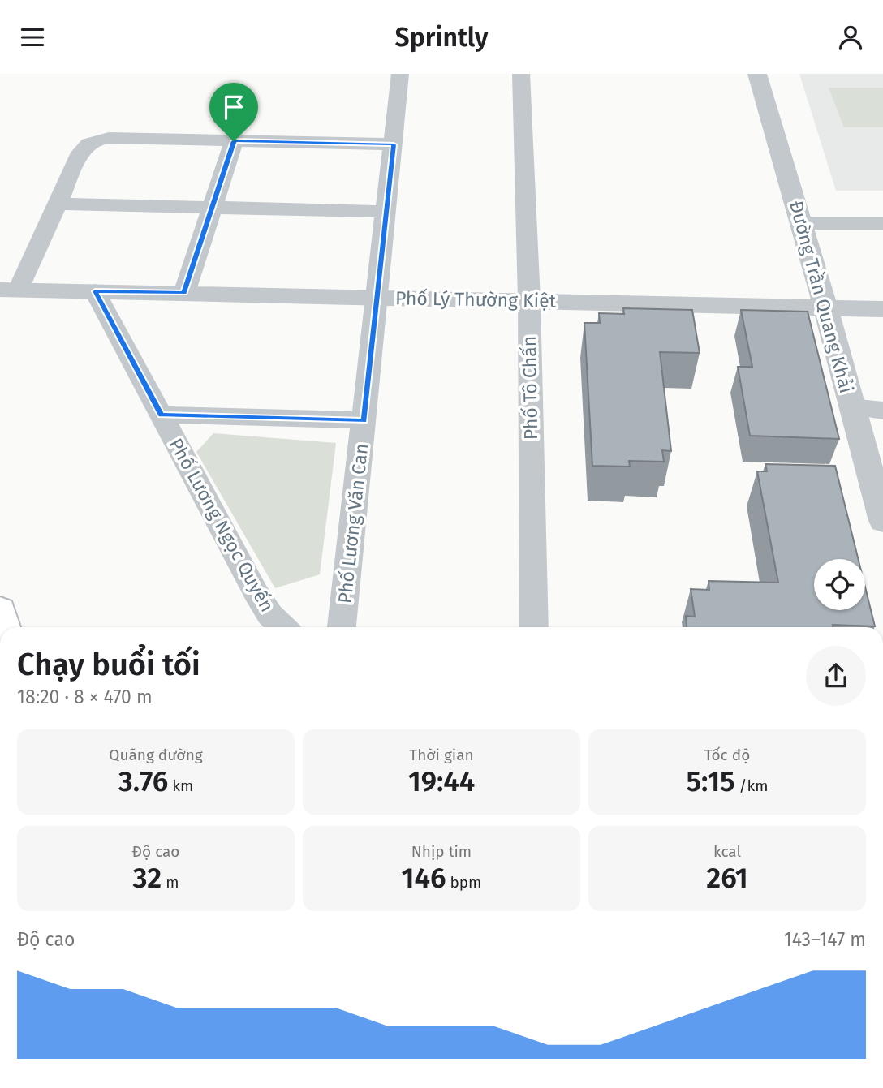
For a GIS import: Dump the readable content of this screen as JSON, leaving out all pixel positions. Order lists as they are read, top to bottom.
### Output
{
  "streets": {
    "street": [
      "Đường Trần Quang Khải",
      "Phố Lý Thường Kiệt",
      "Phố Tô Chấn",
      "Phố Lương Văn Can",
      "Phố Lương Ngọc Quyến"
    ]
  },
  "crossings": [
    ["Đường Trần Quang Khải", "Phố Lý Thường Kiệt"],
    ["Phố Lý Thường Kiệt", "Phố Tô Chấn"],
    ["Phố Lý Thường Kiệt", "Phố Lương Văn Can"],
    ["Phố Lý Thường Kiệt", "Phố Lương Ngọc Quyến"]
  ],
  "page": {
    "header": "Sprintly",
    "heading": ["Chạy buổi tối", "18:20 · 8 × 470 m"],
    "stats": [
      ["Quãng đường", "3.76 km"],
      ["Thời gian", "19:44"],
      ["Tốc độ", "5:15 /km"],
      ["Độ cao", "32 m"],
      ["Nhịp tim", "146 bpm"],
      ["kcal", "261"]
    ],
    "chart": ["Độ cao", "143–147 m"]
  }
}
